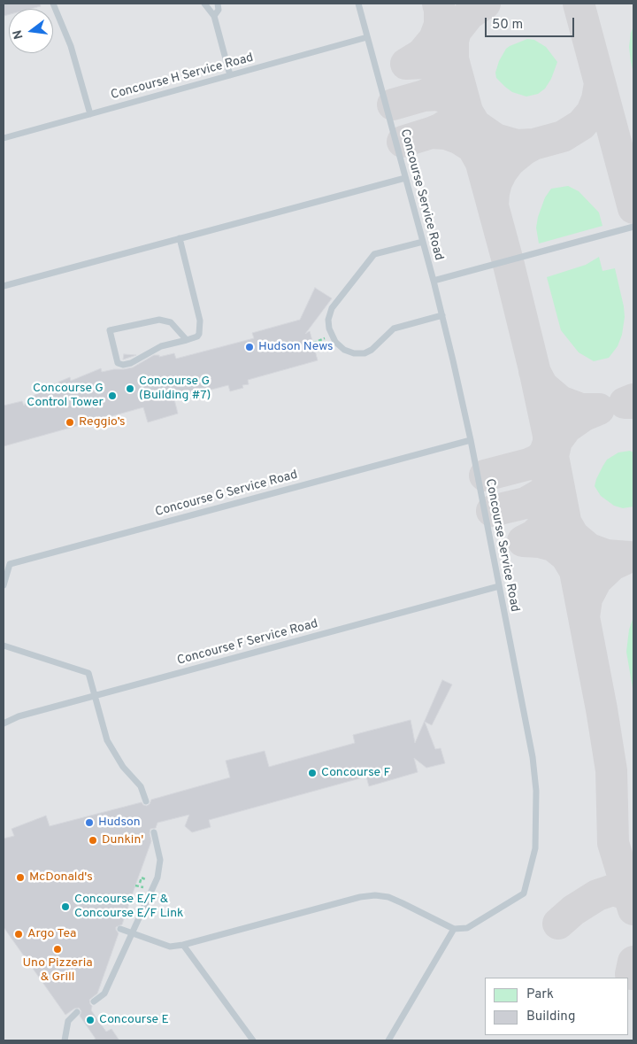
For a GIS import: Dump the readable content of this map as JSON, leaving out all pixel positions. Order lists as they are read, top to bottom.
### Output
{
  "streets": {
    "lane": [
      "Concourse H Service Road",
      "Concourse Service Road",
      "Concourse G Service Road",
      "Concourse F Service Road"
    ]
  },
  "crossings": [
    ["Concourse H Service Road", "Concourse Service Road"],
    ["Concourse Service Road", "Concourse G Service Road"],
    ["Concourse Service Road", "Concourse F Service Road"]
  ],
  "places": [
    "Hudson News",
    "Concourse G (Building #7)",
    "Concourse G Control Tower",
    "Reggio’s",
    "Concourse F",
    "Hudson",
    "Dunkin'",
    "McDonald's",
    "Concourse E/F & Concourse E/F Link",
    "Argo Tea",
    "Uno Pizzeria & Grill",
    "Concourse E"
  ],
  "legend": ["Park", "Building"],
  "scale_bar": "50 m",
  "north": "left"
}
